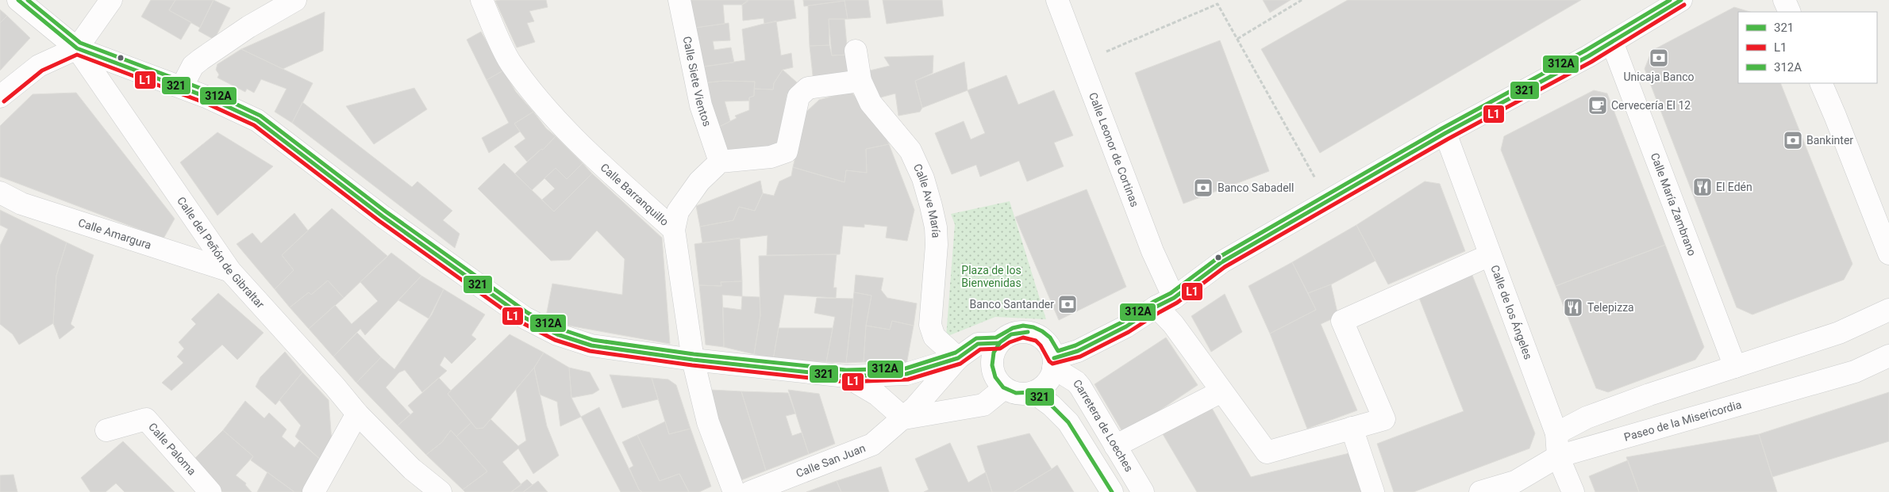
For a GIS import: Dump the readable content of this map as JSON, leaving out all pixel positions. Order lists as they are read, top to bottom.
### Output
{
  "streets": {
    "street": [
      "Calle Siete Vientos",
      "Calle Leonor de Cortinas",
      "Calle Barranquillo",
      "Calle Ave María",
      "Calle María Zambrano",
      "Calle Amargura",
      "Calle del Peñón de Gibraltar",
      "Calle de los Ángeles",
      "Paseo de la Misericordia",
      "Carretera de Loeches",
      "Calle Paloma",
      "Calle San Juan"
    ]
  },
  "crossings": [
    ["Calle Ave María", "Calle San Juan"],
    ["Calle Amargura", "Calle del Peñón de Gibraltar"],
    ["Calle de los Ángeles", "Paseo de la Misericordia"],
    ["Carretera de Loeches", "Calle San Juan"]
  ],
  "parks": ["Plaza de los Bienvenidas"],
  "places": {
    "bank": [
      "Unicaja Banco",
      "Bankinter",
      "Banco Sabadell",
      "Banco Santander"
    ],
    "cafe": ["Cervecería El 12"],
    "restaurant": ["El Edén", "Telepizza"]
  },
  "lines": ["transit line 321", "transit line 312A", "transit line L1"],
  "legend": ["321", "L1", "312A"]
}
